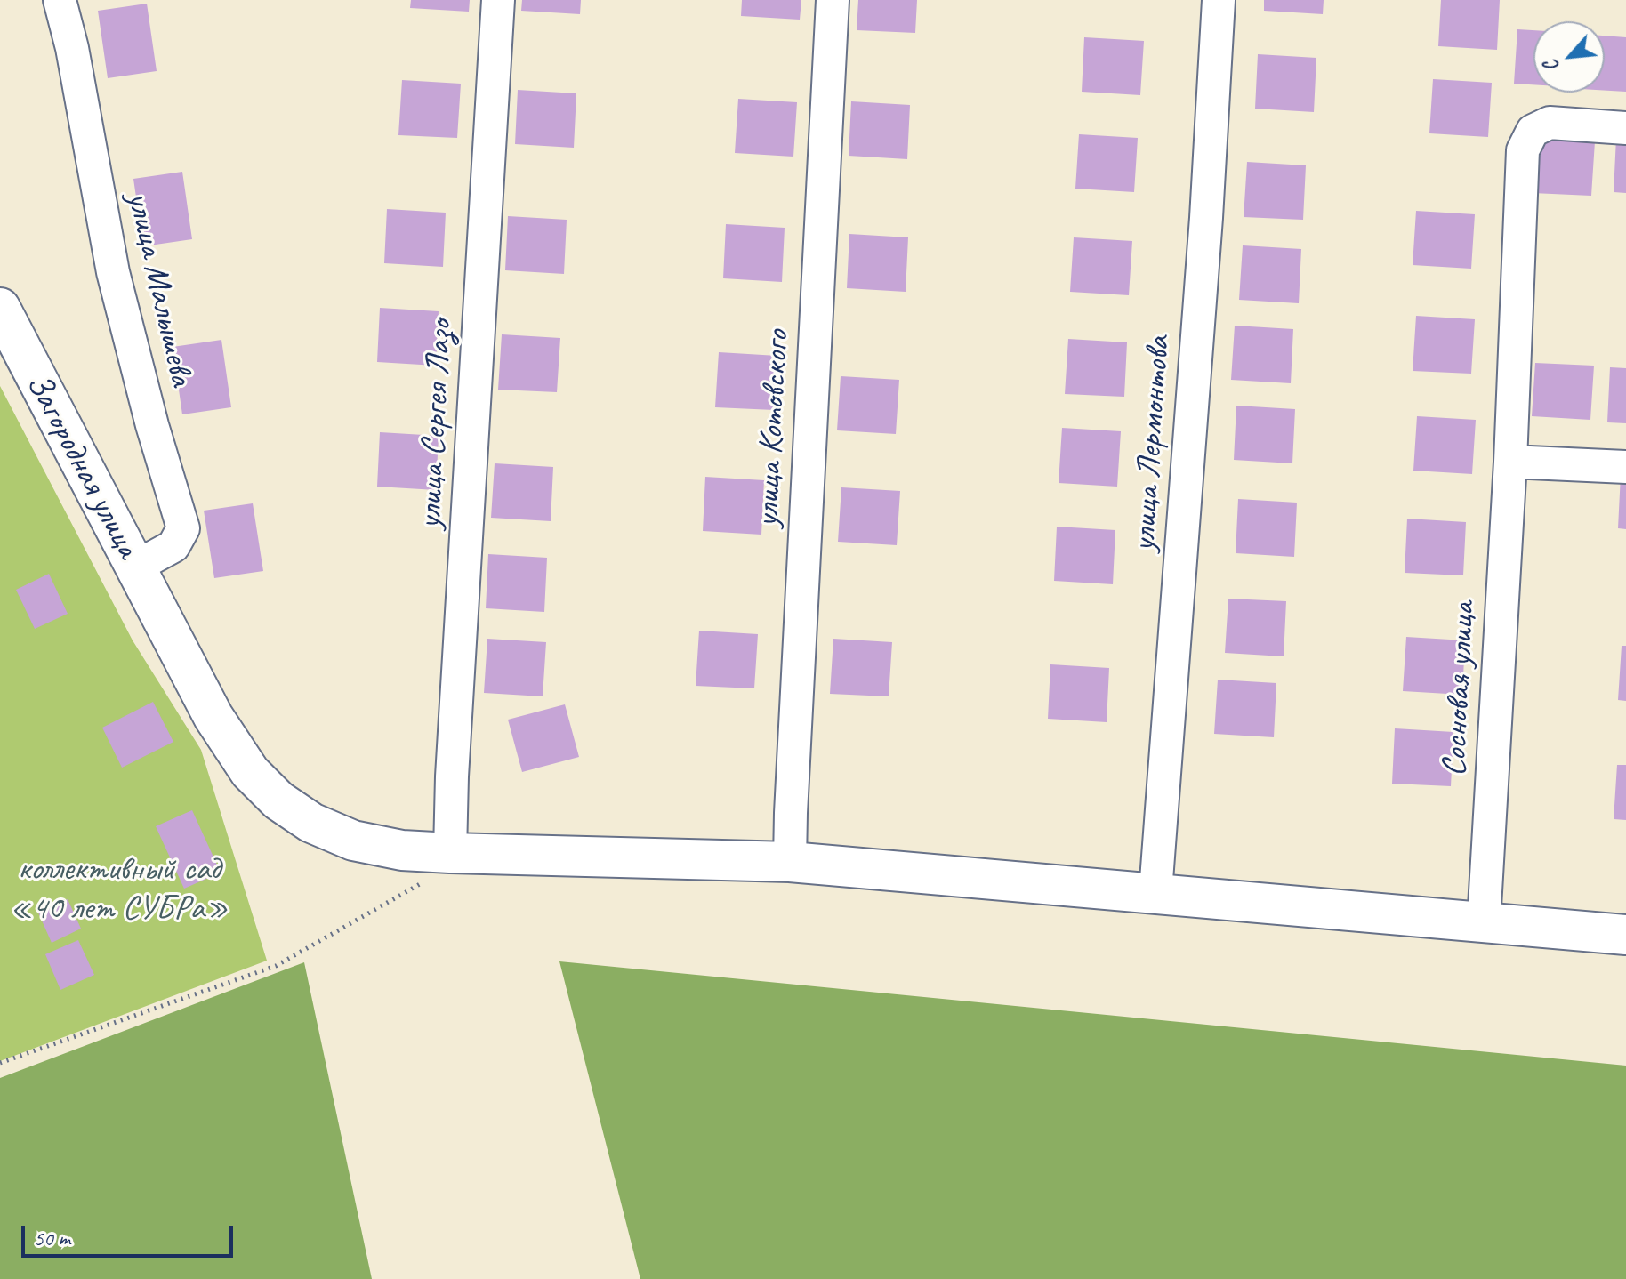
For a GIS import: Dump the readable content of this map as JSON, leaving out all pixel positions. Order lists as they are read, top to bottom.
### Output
{
  "streets": {
    "highway": ["Загородная улица"],
    "street": [
      "улица Малышева",
      "улица Сергея Лазо",
      "улица Котовского",
      "улица Лермонтова",
      "Сосновая улица"
    ]
  },
  "crossings": [
    ["улица Малышева", "Загородная улица"],
    ["улица Сергея Лазо", "Загородная улица"],
    ["улица Котовского", "Загородная улица"],
    ["улица Лермонтова", "Загородная улица"],
    ["Загородная улица", "Сосновая улица"]
  ],
  "parks": ["коллективный сад «40 лет СУБРа»"],
  "scale_bar": "50 m",
  "north": "bottom left"
}
